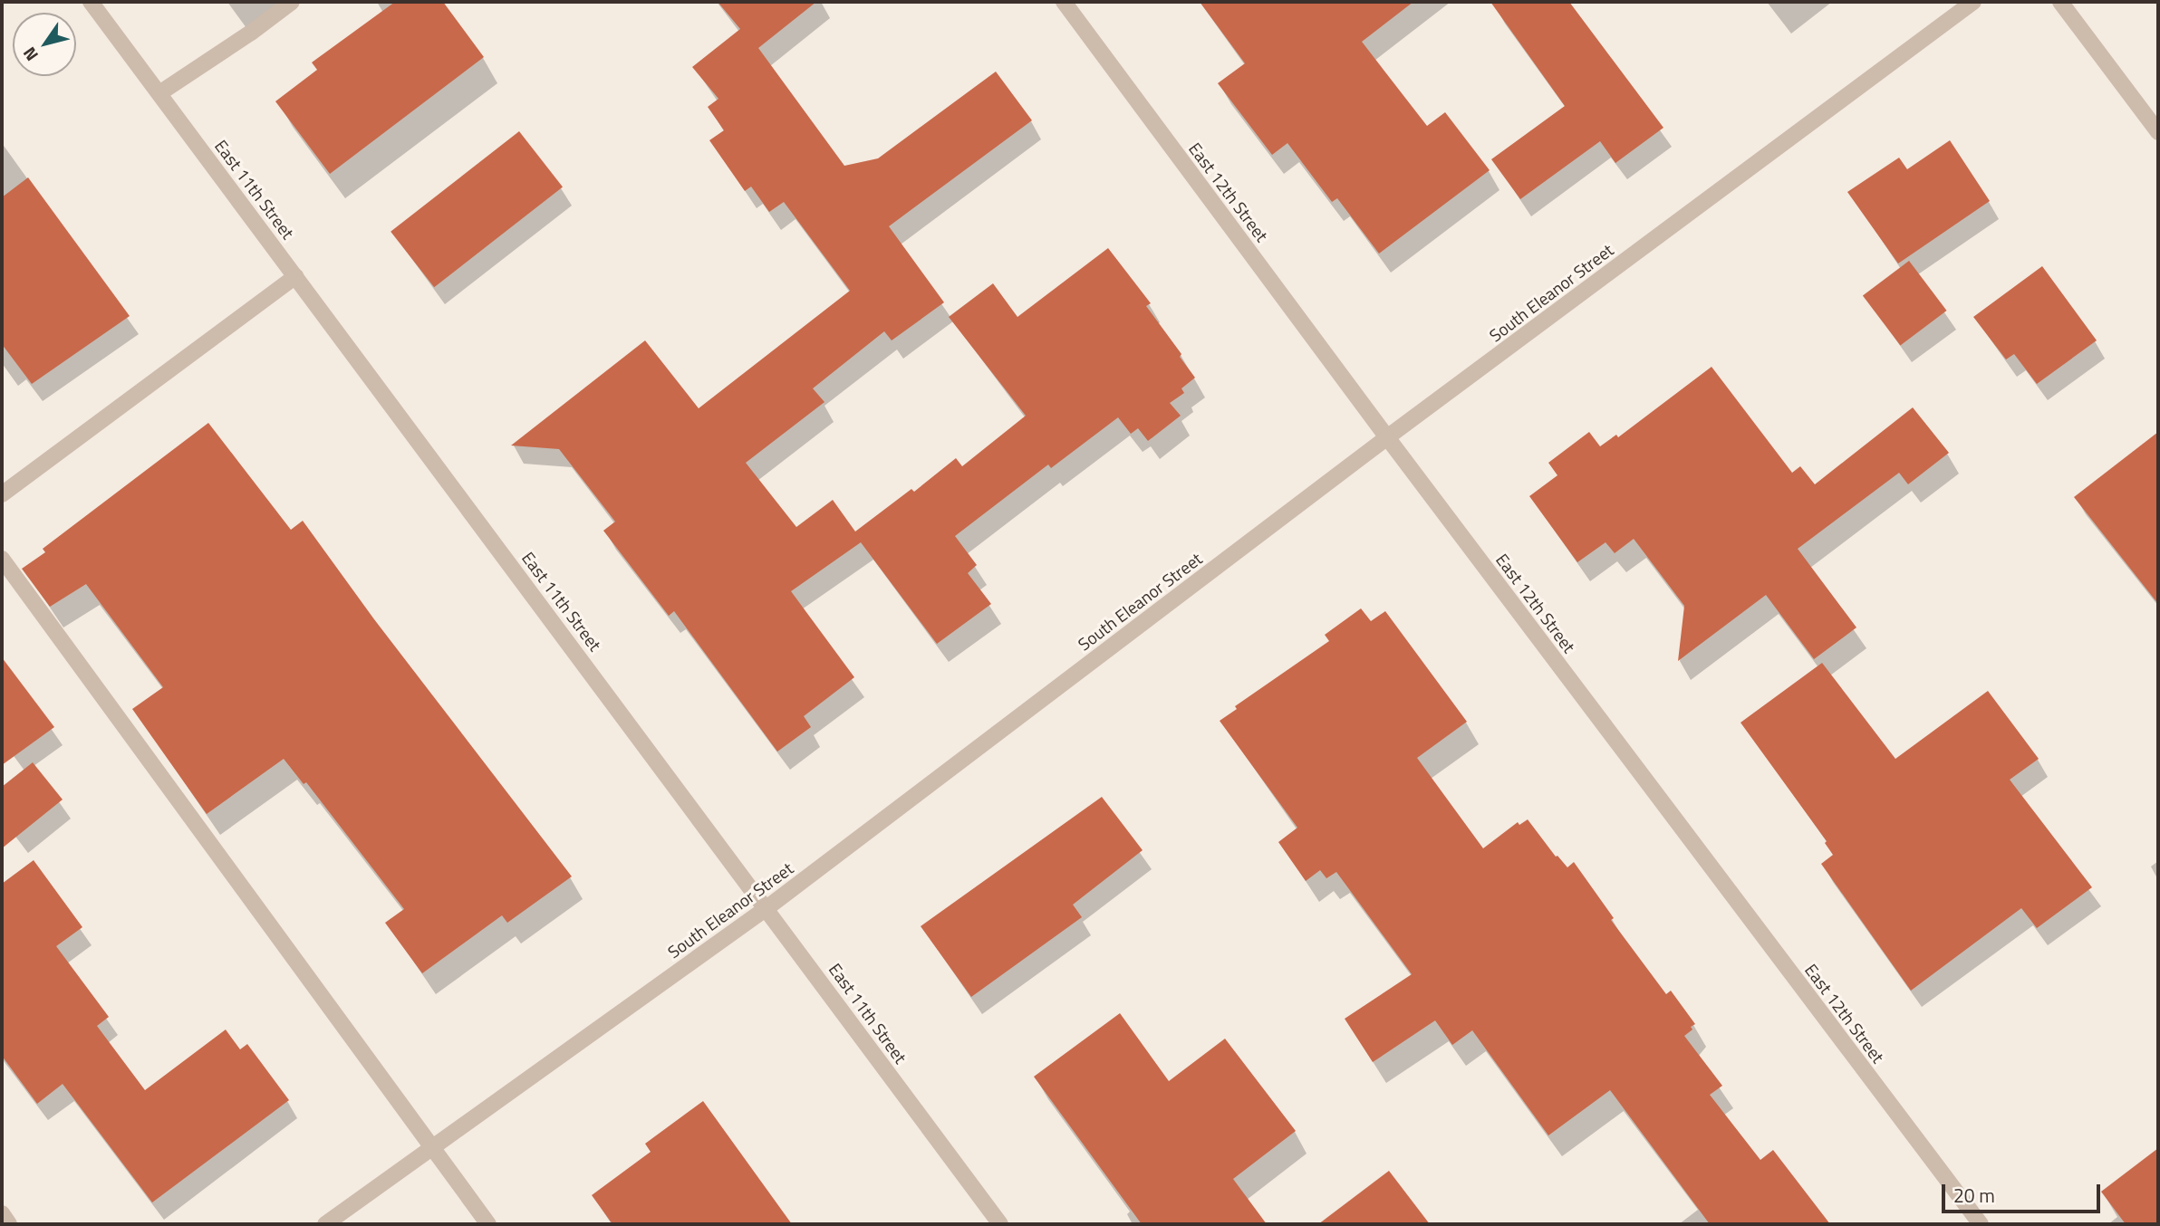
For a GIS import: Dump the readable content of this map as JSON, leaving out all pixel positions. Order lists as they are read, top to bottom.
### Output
{
  "streets": {
    "street": ["East 11th Street", "East 12th Street", "South Eleanor Street"]
  },
  "crossings": [
    ["East 11th Street", "South Eleanor Street"],
    ["East 12th Street", "South Eleanor Street"]
  ],
  "scale_bar": "20 m",
  "north": "bottom left"
}
